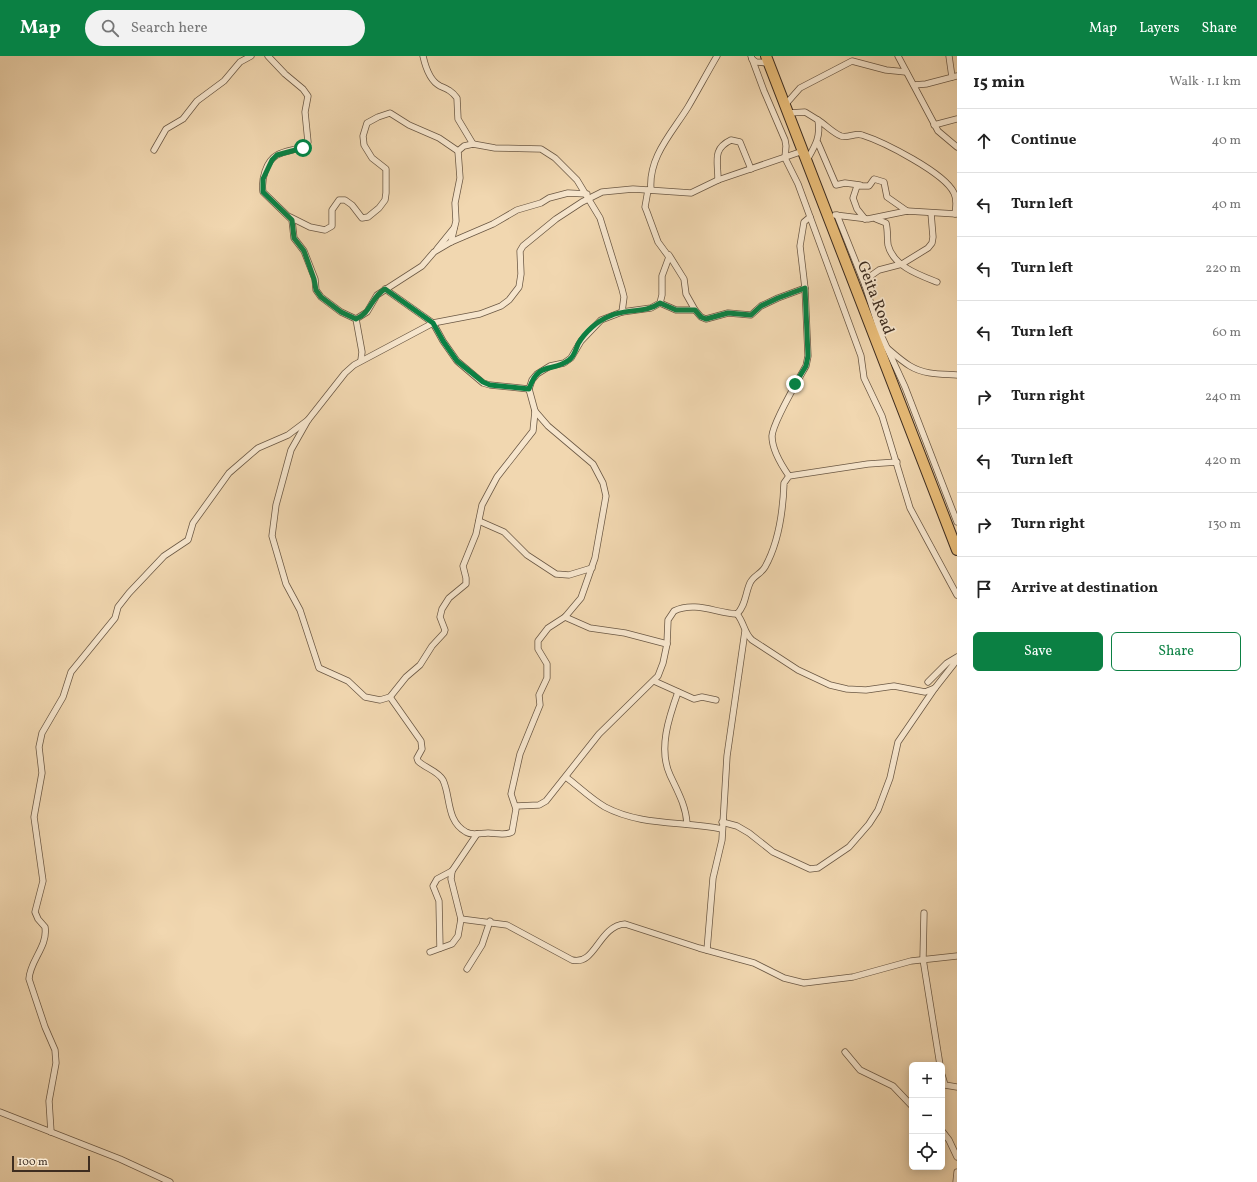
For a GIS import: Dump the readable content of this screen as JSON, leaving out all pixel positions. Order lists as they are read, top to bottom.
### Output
{
  "streets": {
    "highway": ["Geita Road"]
  },
  "scale_bar": "100 m",
  "page": {
    "header": "Map",
    "search": "Search here",
    "nav": ["Map", "Layers", "Share"],
    "heading": ["15 min", "Walk · 1.1 km"],
    "list": [
      ["Continue", "40 m"],
      ["Turn left", "40 m"],
      ["Turn left", "220 m"],
      ["Turn left", "60 m"],
      ["Turn right", "240 m"],
      ["Turn left", "420 m"],
      ["Turn right", "130 m"],
      "Arrive at destination"
    ],
    "buttons": ["Save", "Share"],
    "map_buttons": ["+", "−"],
    "scale": "100 m"
  }
}
